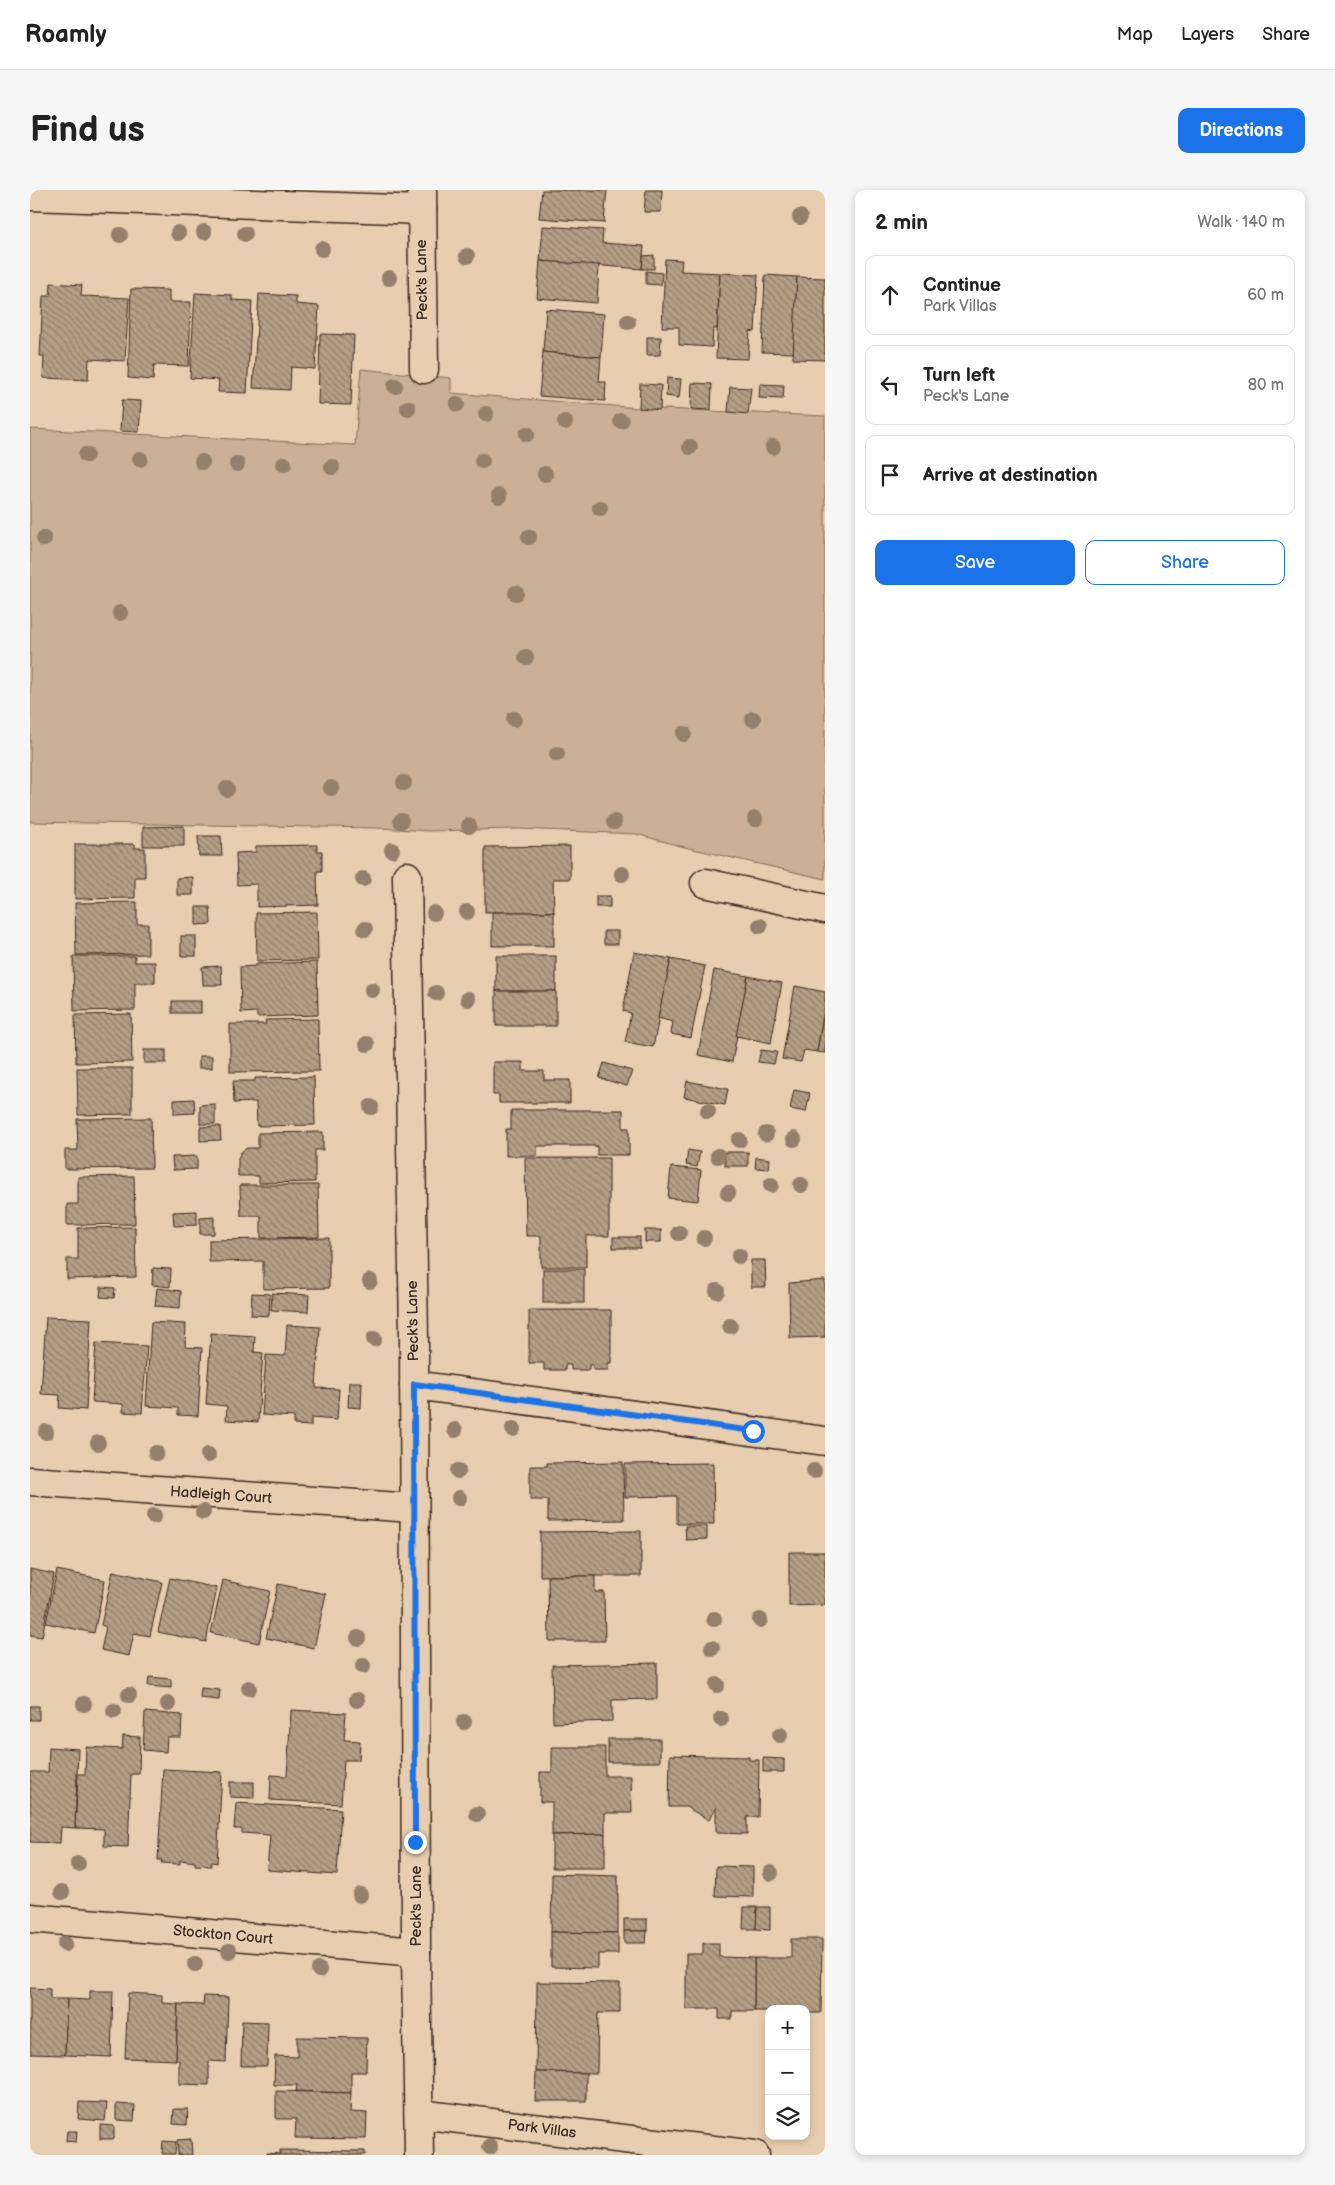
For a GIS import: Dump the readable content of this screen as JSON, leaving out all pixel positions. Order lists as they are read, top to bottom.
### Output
{
  "streets": {
    "street": [
      "Peck's Lane",
      "Hadleigh Court",
      "Stockton Court",
      "Park Villas"
    ]
  },
  "crossings": [
    ["Peck's Lane", "Hadleigh Court"],
    ["Peck's Lane", "Stockton Court"],
    ["Peck's Lane", "Park Villas"]
  ],
  "page": {
    "header": "Roamly",
    "nav": ["Map", "Layers", "Share"],
    "buttons": [
      "Directions",
      ["Save", "Share"]
    ],
    "title": "Find us",
    "heading": ["2 min", "Walk · 140 m"],
    "list": [
      ["Continue", "Park Villas", "60 m"],
      ["Turn left", "Peck's Lane", "80 m"],
      "Arrive at destination"
    ],
    "map_buttons": ["+", "−"]
  }
}
